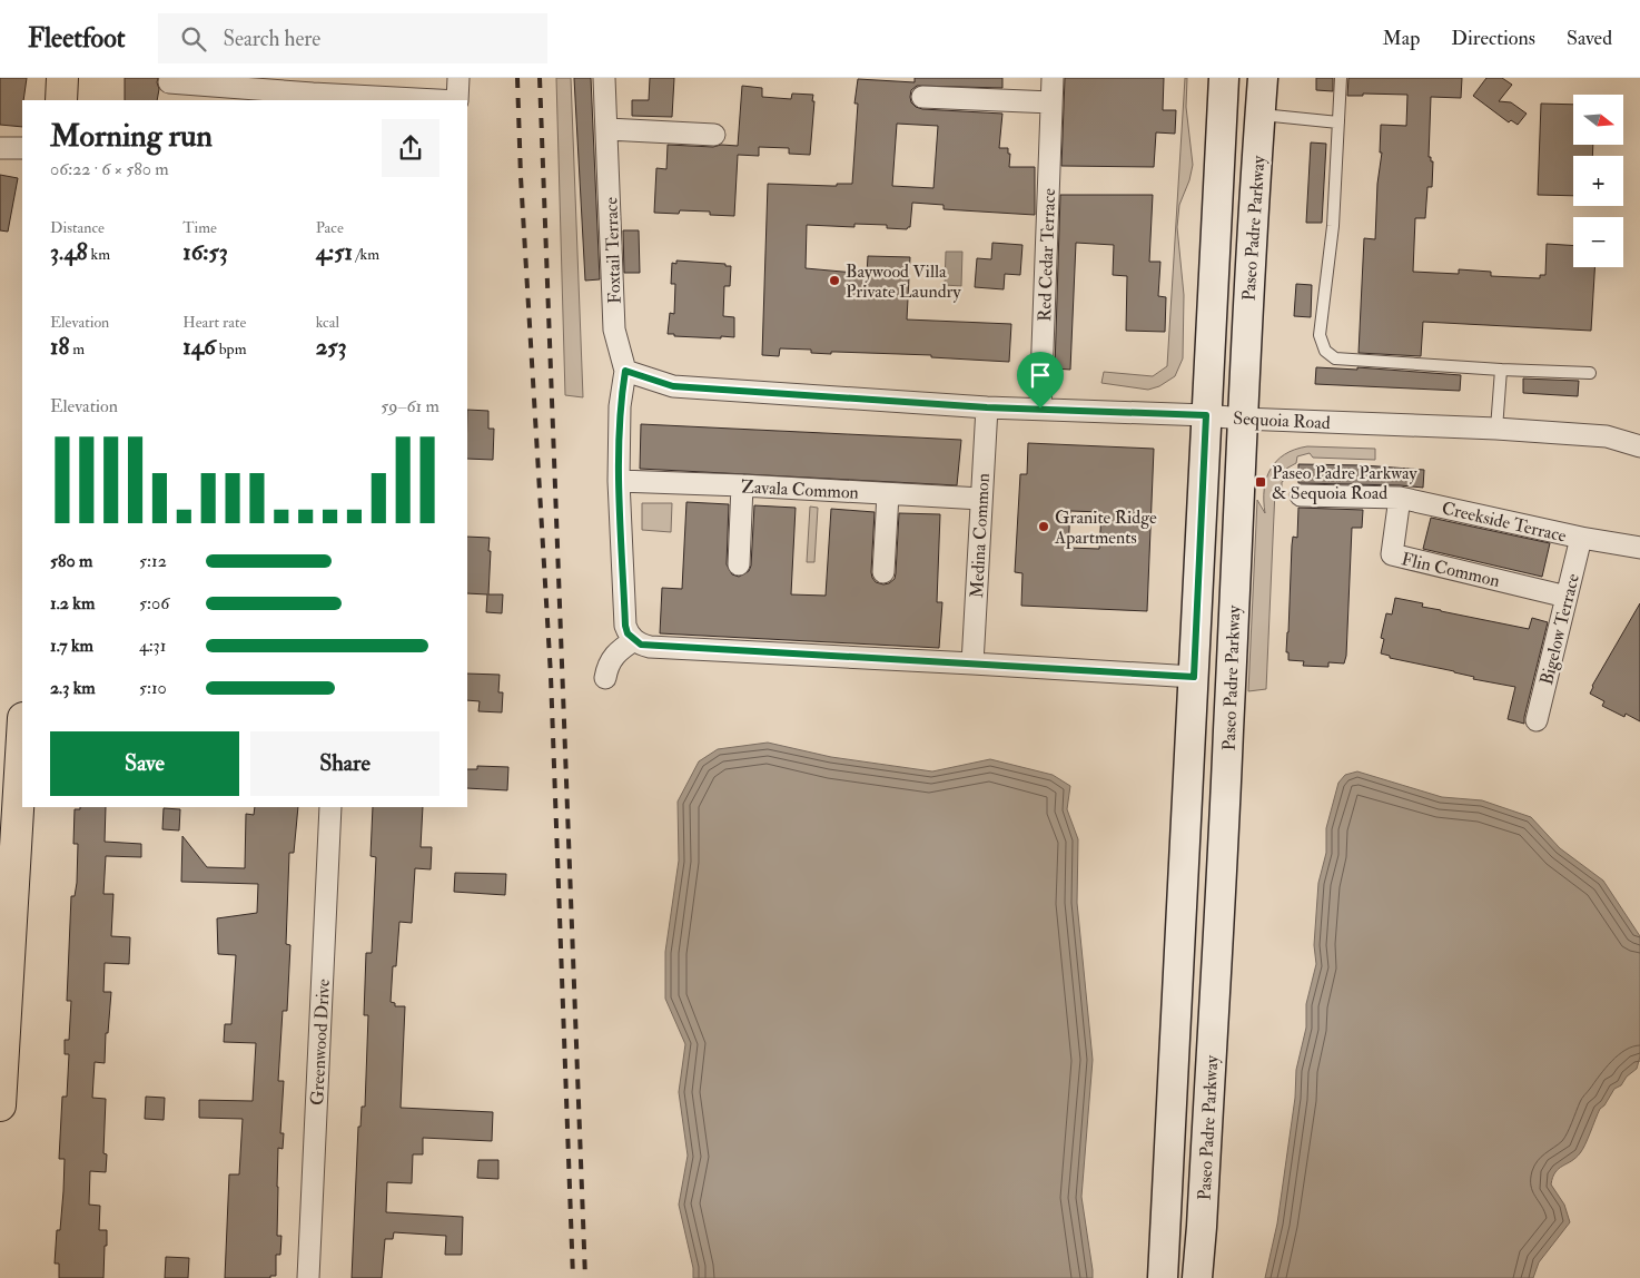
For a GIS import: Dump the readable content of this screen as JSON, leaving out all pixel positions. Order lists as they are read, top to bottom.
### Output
{
  "streets": {
    "main road": ["Paseo Padre Parkway"],
    "street": [
      "Foxtail Terrace",
      "Red Cedar Terrace",
      "Sequoia Road",
      "Zavala Common",
      "Creekside Terrace",
      "Medina Common",
      "Flin Common",
      "Bigelow Terrace",
      "Greenwood Drive"
    ]
  },
  "crossings": [
    ["Paseo Padre Parkway", "Sequoia Road"],
    ["Foxtail Terrace", "Sequoia Road"],
    ["Red Cedar Terrace", "Sequoia Road"],
    ["Sequoia Road", "Medina Common"],
    ["Zavala Common", "Medina Common"],
    ["Creekside Terrace", "Flin Common"],
    ["Creekside Terrace", "Bigelow Terrace"],
    ["Flin Common", "Bigelow Terrace"]
  ],
  "places": {
    "other": ["Baywood Villa Private Laundry", "Granite Ridge Apartments"],
    "transit": ["Paseo Padre Parkway & Sequoia Road"]
  },
  "north": "right",
  "page": {
    "header": "Fleetfoot",
    "search": "Search here",
    "nav": ["Map", "Directions", "Saved"],
    "map_buttons": ["+", "−"],
    "heading": ["Morning run", "06:22 · 6 × 580 m"],
    "stats": [
      ["Distance", "3.48 km"],
      ["Time", "16:53"],
      ["Pace", "4:51 /km"],
      ["Elevation", "18 m"],
      ["Heart rate", "146 bpm"],
      ["kcal", "253"]
    ],
    "chart": ["Elevation", "59–61 m"],
    "list": [
      {
        "name": "580 m",
        "note": "5:12"
      },
      {
        "name": "1.2 km",
        "note": "5:06"
      },
      {
        "name": "1.7 km",
        "note": "4:31"
      },
      {
        "name": "2.3 km",
        "note": "5:10"
      }
    ],
    "buttons": ["Save", "Share"]
  }
}
